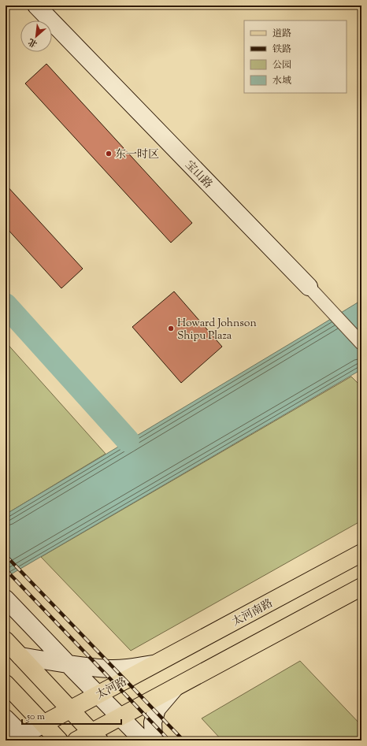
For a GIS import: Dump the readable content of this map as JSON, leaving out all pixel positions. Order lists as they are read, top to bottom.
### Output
{
  "streets": {
    "main road": ["太河南路", "太河路"],
    "street": ["宝山路"]
  },
  "crossings": [
    ["太河南路", "太河路"]
  ],
  "places": ["东一时区", "Howard Johnson Shipu Plaza"],
  "legend": [
    "道路",
    "铁路",
    "公园",
    "水域"
  ],
  "scale_bar": "50 m",
  "north": "bottom left"
}
